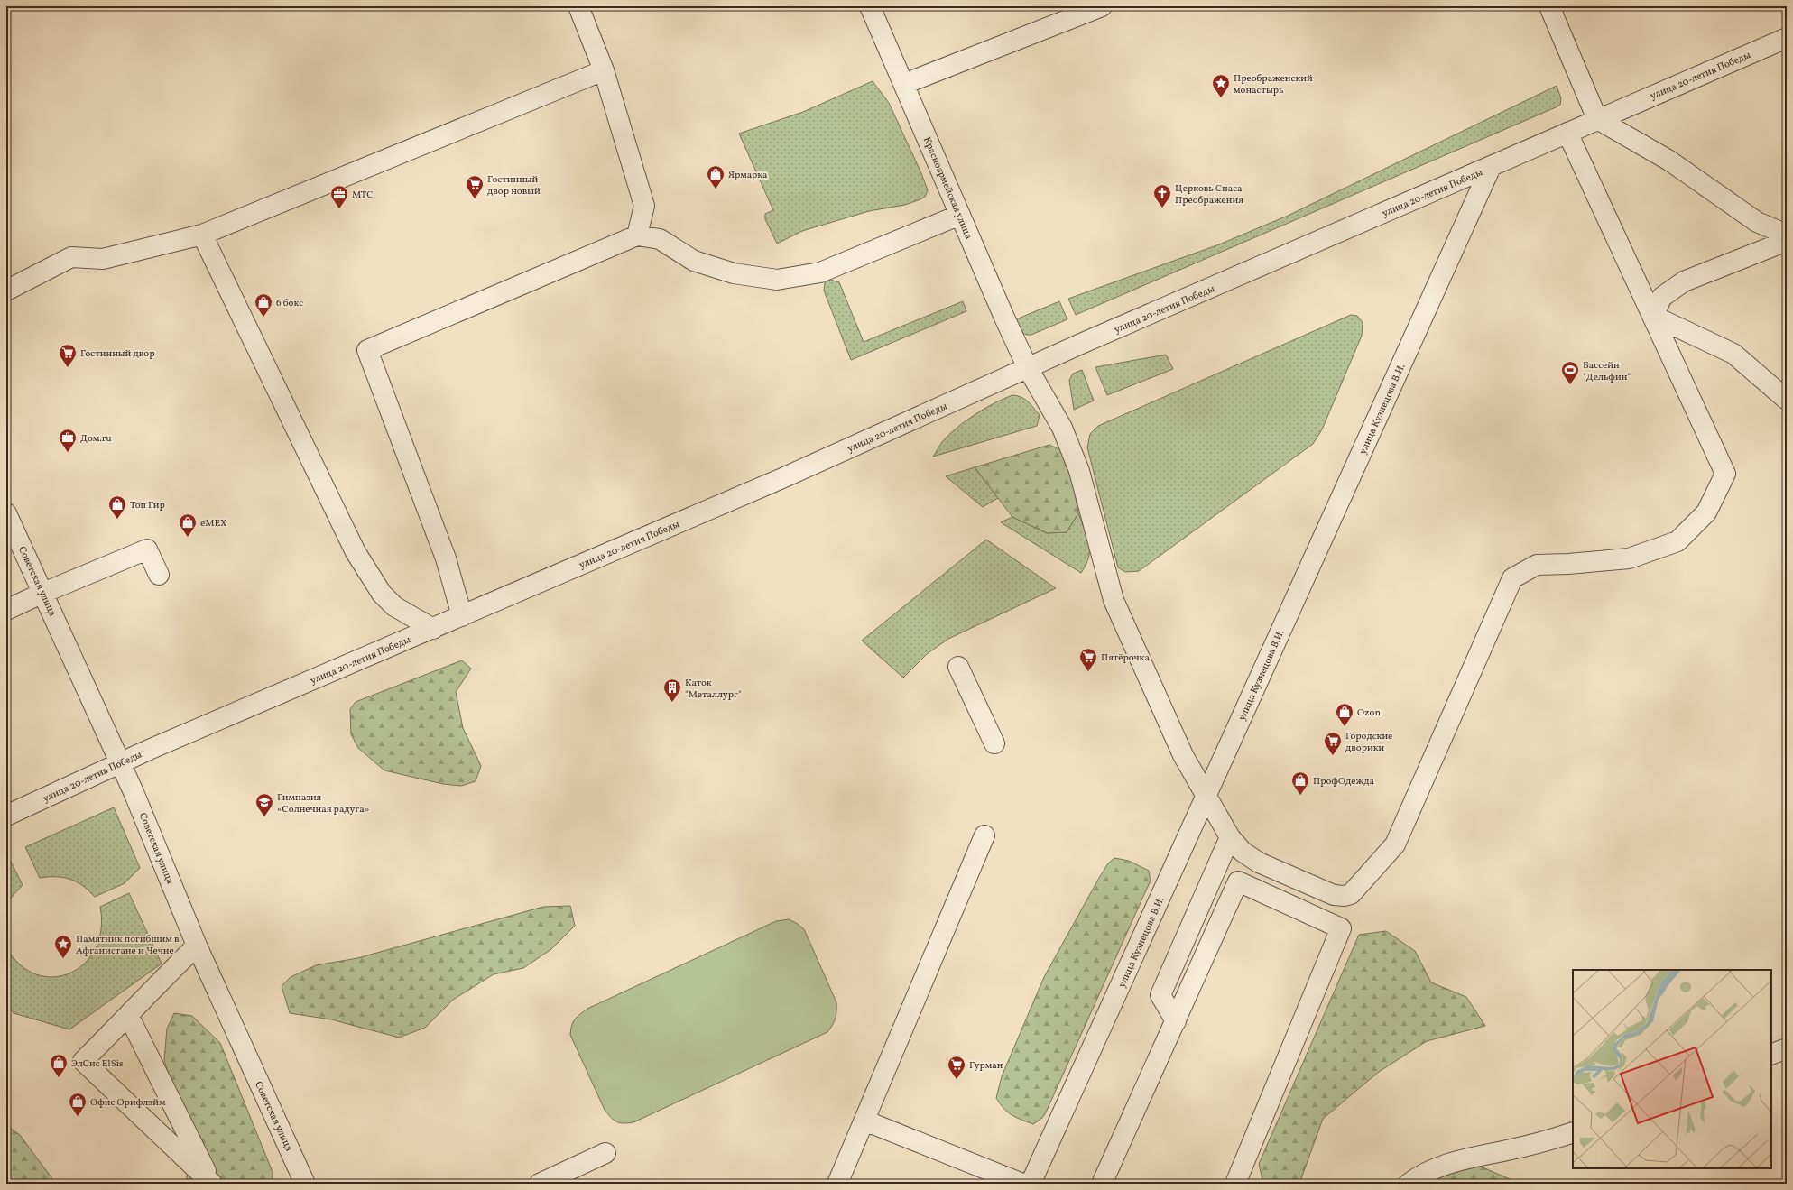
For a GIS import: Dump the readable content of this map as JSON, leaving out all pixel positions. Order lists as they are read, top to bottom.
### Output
{
  "streets": {
    "street": [
      "улица 20-летия Победы",
      "Красноармейская улица",
      "улица Кузнецова В.И.",
      "Советская улица"
    ]
  },
  "crossings": [
    ["улица 20-летия Победы", "Красноармейская улица"],
    ["улица 20-летия Победы", "улица Кузнецова В.И."],
    ["улица 20-летия Победы", "Советская улица"],
    ["Красноармейская улица", "улица Кузнецова В.И."]
  ],
  "places": {
    "place": ["Преображенский монастырь", "Памятник погибшим в Афганистане и Чечне"],
    "shop": [
      "Ярмарка",
      "6 бокс",
      "Топ Гир",
      "eMEX",
      "Ozon",
      "ПрофОдежда",
      "ЭлСис ElSis",
      "Офис Орифлэйм"
    ],
    "supermarket": [
      "Гостинный двор новый",
      "Гостинный двор",
      "Пятёрочка",
      "Городские дворики",
      "Гурман"
    ],
    "church": ["Церковь Спаса Преображения"],
    "office": ["МТС", "Дом.ru"],
    "sports": ["Бассейн \"Дельфин\""],
    "building": ["Каток \"Металлург\""],
    "school or university": ["Гимназия «Солнечная радуга»"]
  }
}
